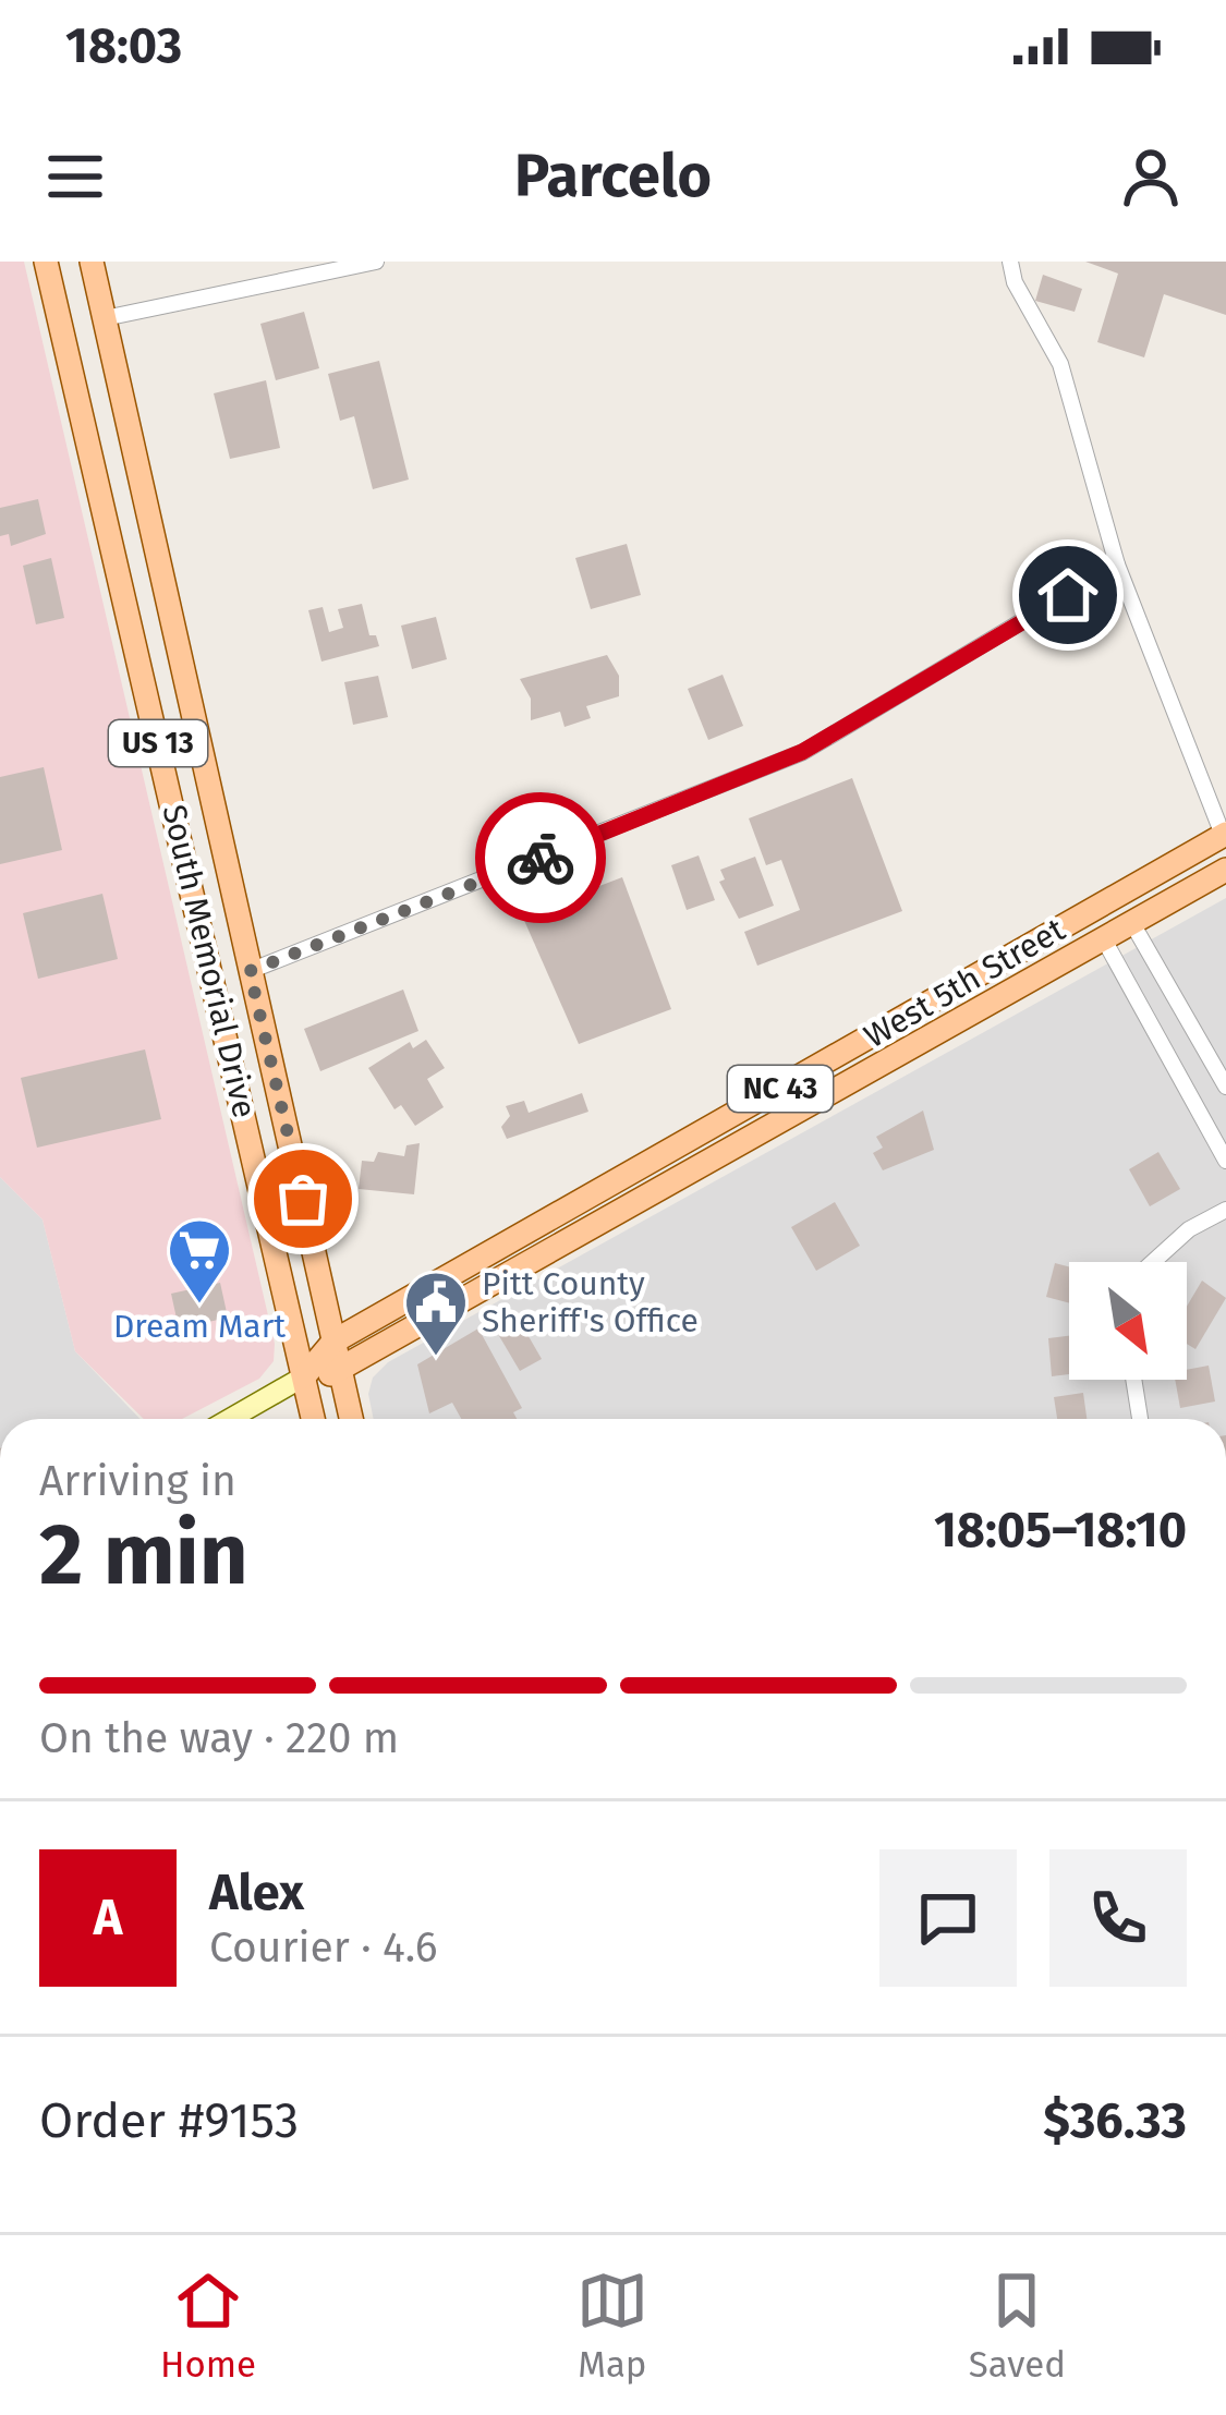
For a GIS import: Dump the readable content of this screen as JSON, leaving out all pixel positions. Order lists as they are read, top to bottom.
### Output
{
  "streets": {
    "main road": [
      "US 13",
      "South Memorial Drive",
      "West 5th Street",
      "NC 43"
    ]
  },
  "crossings": [
    ["South Memorial Drive", "West 5th Street"]
  ],
  "places": {
    "supermarket": ["Dream Mart"],
    "public building": ["Pitt County Sheriff's Office"]
  },
  "north": "bottom right",
  "page": {
    "status": "18:03",
    "header": "Parcelo",
    "heading": ["2 min", "Arriving in", "18:05–18:10"],
    "panel": [
      "Alex",
      "Courier · 4.6",
      "Order #9153",
      "$36.33"
    ],
    "bar": "On the way · 220 m",
    "round": "A",
    "tabs": ["Home", "Map", "Saved"]
  }
}
